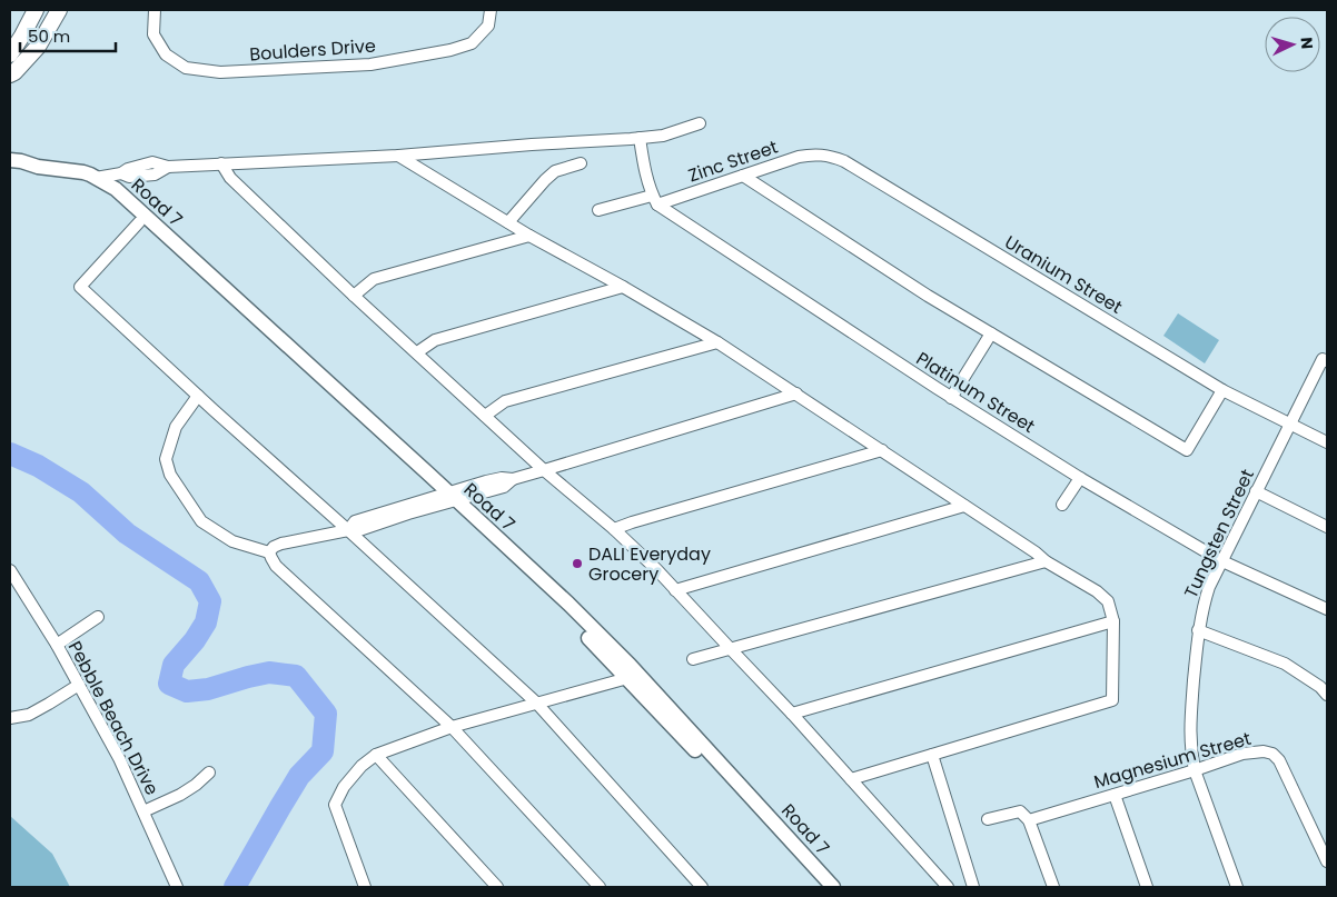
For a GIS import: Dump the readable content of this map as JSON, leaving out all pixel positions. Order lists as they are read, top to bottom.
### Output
{
  "streets": {
    "street": [
      "Boulders Drive",
      "Zinc Street",
      "Road 7",
      "Uranium Street",
      "Platinum Street",
      "Tungsten Street",
      "Pebble Beach Drive",
      "Magnesium Street"
    ]
  },
  "crossings": [
    ["Zinc Street", "Uranium Street"],
    ["Zinc Street", "Platinum Street"],
    ["Uranium Street", "Tungsten Street"],
    ["Platinum Street", "Tungsten Street"],
    ["Tungsten Street", "Magnesium Street"]
  ],
  "places": ["DALI Everyday Grocery"],
  "scale_bar": "50 m",
  "north": "right"
}
